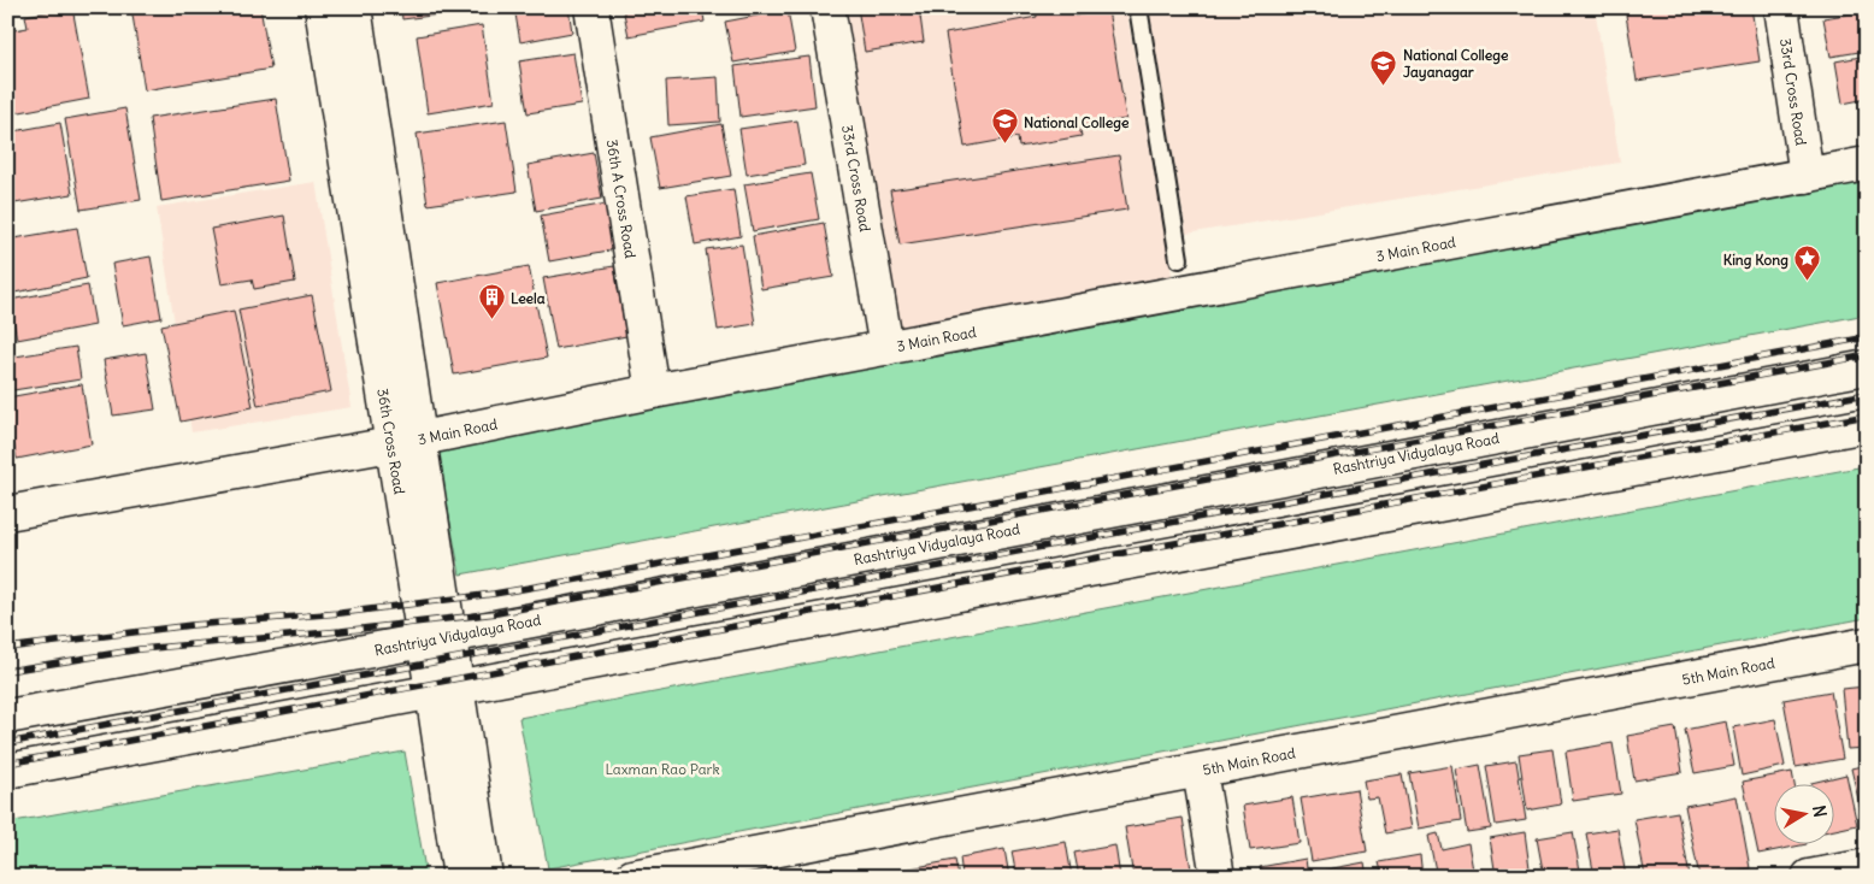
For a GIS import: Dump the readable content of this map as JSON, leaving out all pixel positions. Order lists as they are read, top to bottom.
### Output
{
  "streets": {
    "main road": [
      "33rd Cross Road",
      "36th A Cross Road",
      "3 Main Road",
      "36th Cross Road",
      "Rashtriya Vidyalaya Road",
      "5th Main Road"
    ]
  },
  "crossings": [
    ["33rd Cross Road", "3 Main Road"],
    ["36th A Cross Road", "3 Main Road"],
    ["3 Main Road", "36th Cross Road"],
    ["36th Cross Road", "Rashtriya Vidyalaya Road"]
  ],
  "parks": ["Laxman Rao Park"],
  "places": {
    "school or university": ["National College Jayanagar", "National College"],
    "place": ["King Kong"],
    "building": ["Leela"]
  },
  "north": "right"
}
